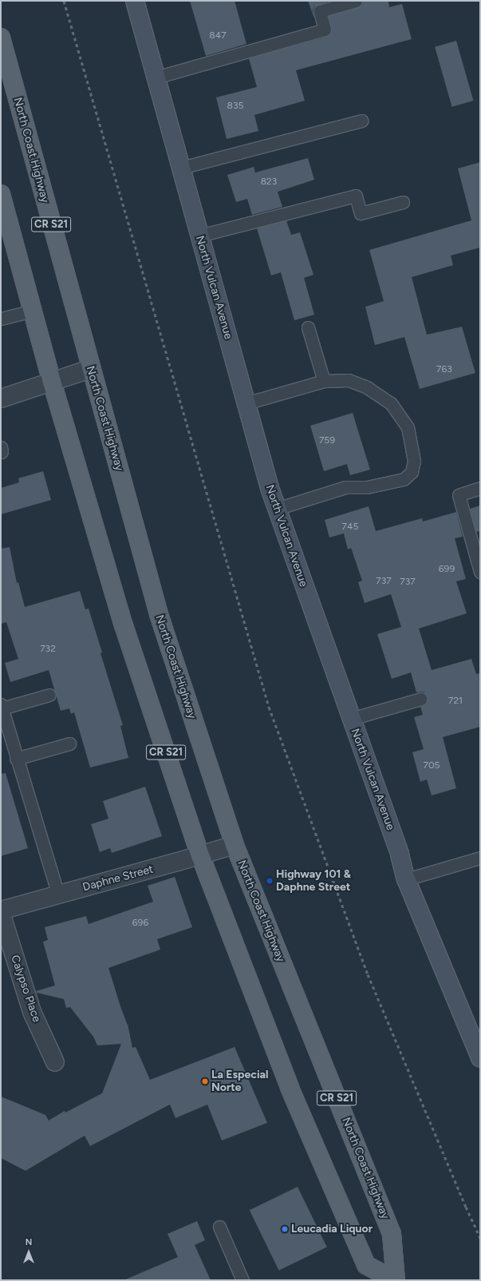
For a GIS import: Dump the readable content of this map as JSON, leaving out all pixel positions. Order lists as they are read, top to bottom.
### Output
{
  "streets": {
    "main road": ["North Coast Highway", "CR S21", "North Vulcan Avenue"],
    "street": ["Daphne Street", "Calypso Place"]
  },
  "crossings": [
    ["North Coast Highway", "Daphne Street"]
  ],
  "places": ["Highway 101 & Daphne Street", "La Especial Norte", "Leucadia Liquor"],
  "house_numbers": [
    "847",
    "835",
    "823",
    "763",
    "759",
    "745",
    "699",
    "737",
    "737",
    "732",
    "721",
    "705",
    "696"
  ],
  "north": "top"
}
